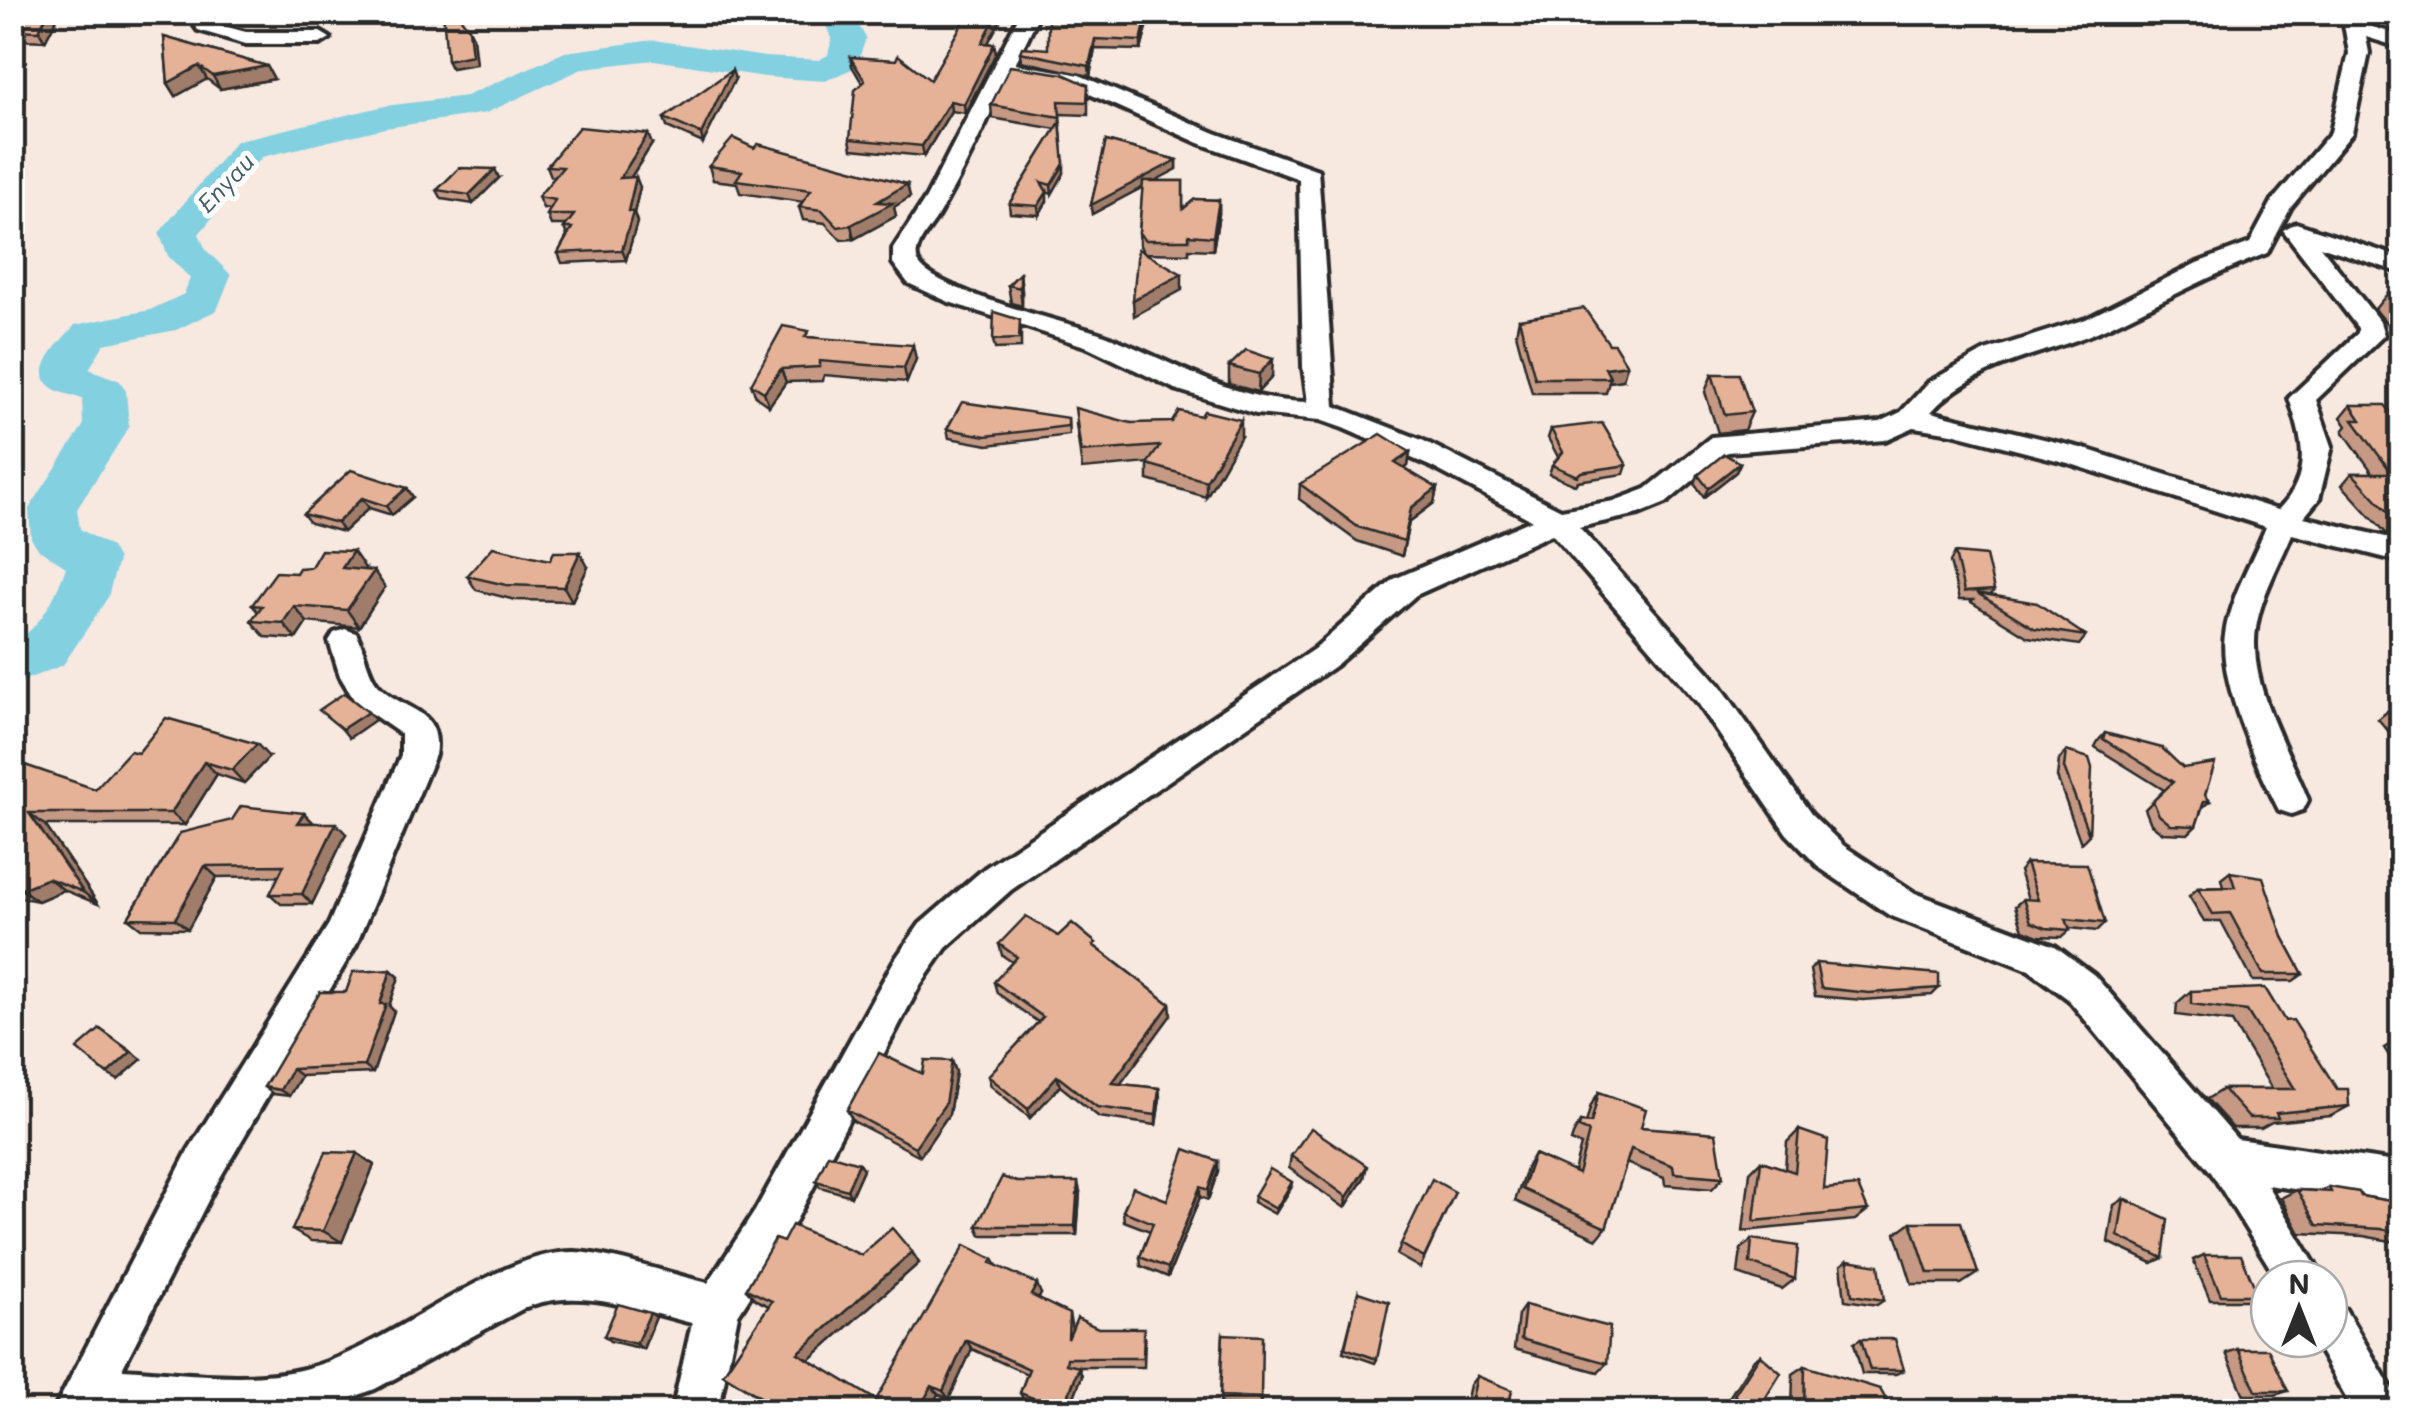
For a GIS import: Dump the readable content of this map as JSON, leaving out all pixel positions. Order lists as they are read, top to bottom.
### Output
{
  "water": ["Enyau"],
  "north": "top"
}
